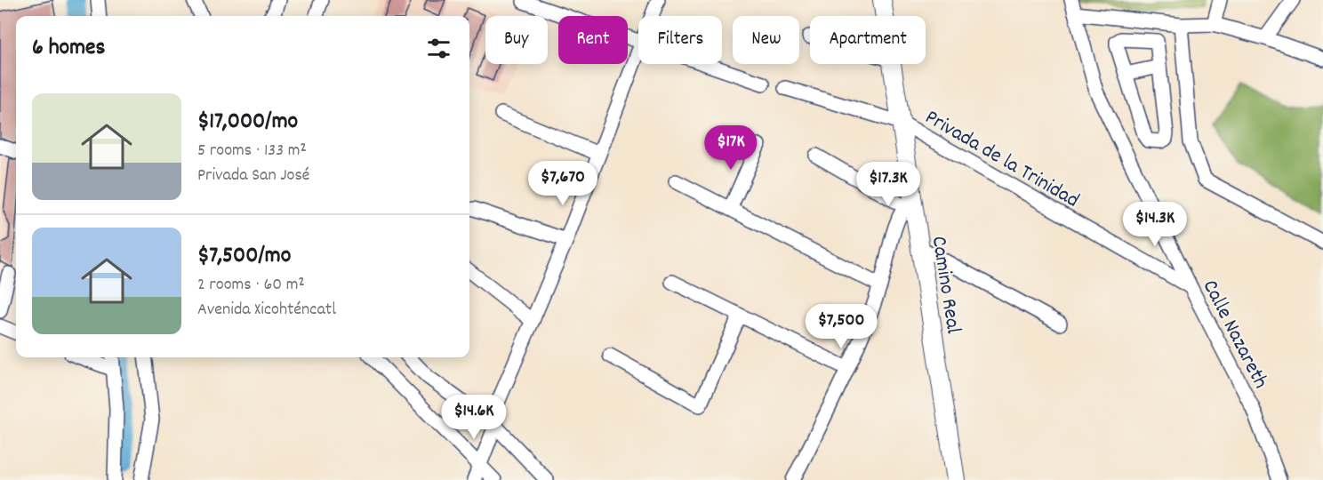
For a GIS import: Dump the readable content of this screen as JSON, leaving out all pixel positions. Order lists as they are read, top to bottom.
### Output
{
  "streets": {
    "main road": ["Camino Real"],
    "street": ["Privada de la Trinidad", "Calle Nazareth"]
  },
  "crossings": [
    ["Privada de la Trinidad", "Camino Real"],
    ["Privada de la Trinidad", "Calle Nazareth"]
  ],
  "page": {
    "chip": [
      "Buy",
      "Rent",
      "Filters",
      "New",
      "Apartment"
    ],
    "heading": "6 homes",
    "list": [
      {
        "name": "$17,000/mo",
        "note": "5 rooms · 133 m² · Privada San José"
      },
      {
        "name": "$7,500/mo",
        "note": "2 rooms · 60 m² · Avenida Xicohténcatl"
      }
    ],
    "price": [
      "$17K",
      "$7,670",
      "$17.3K",
      "$14.3K",
      "$7,500",
      "$14.6K"
    ]
  }
}
